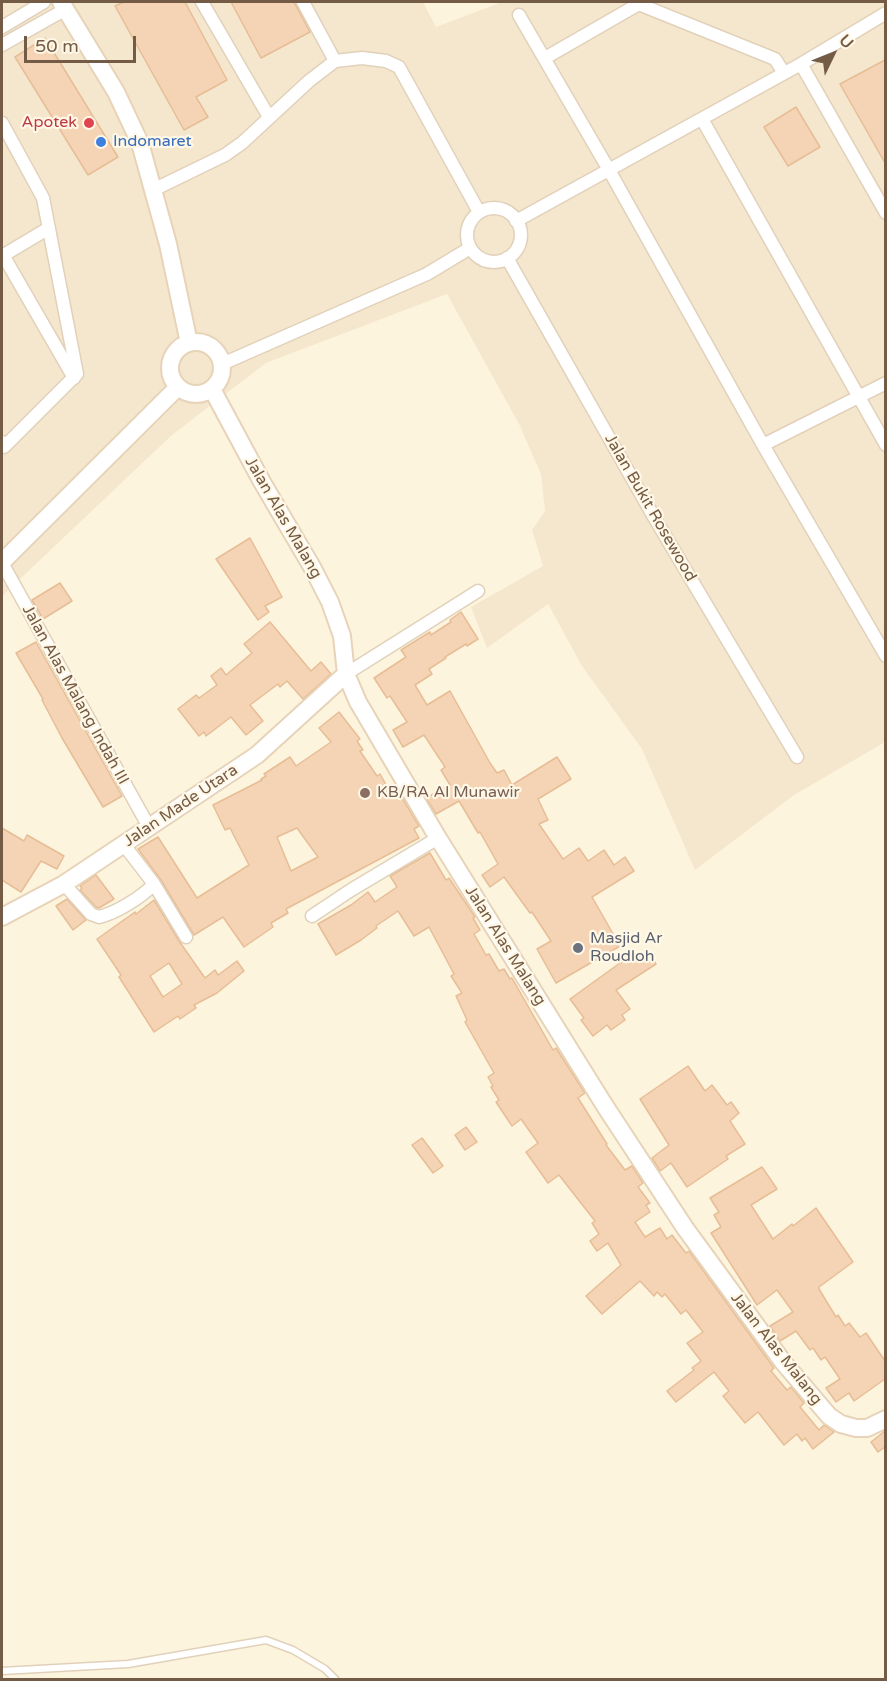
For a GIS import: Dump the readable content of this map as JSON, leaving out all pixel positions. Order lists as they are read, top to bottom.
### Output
{
  "streets": {
    "main road": ["Jalan Alas Malang", "Jalan Made Utara"],
    "street": ["Jalan Bukit Rosewood", "Jalan Alas Malang Indah III"]
  },
  "crossings": [
    ["Jalan Alas Malang", "Jalan Made Utara"],
    ["Jalan Alas Malang Indah III", "Jalan Made Utara"]
  ],
  "places": [
    "Apotek",
    "Indomaret",
    "KB/RA Al Munawir",
    "Masjid Ar Roudloh"
  ],
  "scale_bar": "50 m",
  "north": "top right"
}
